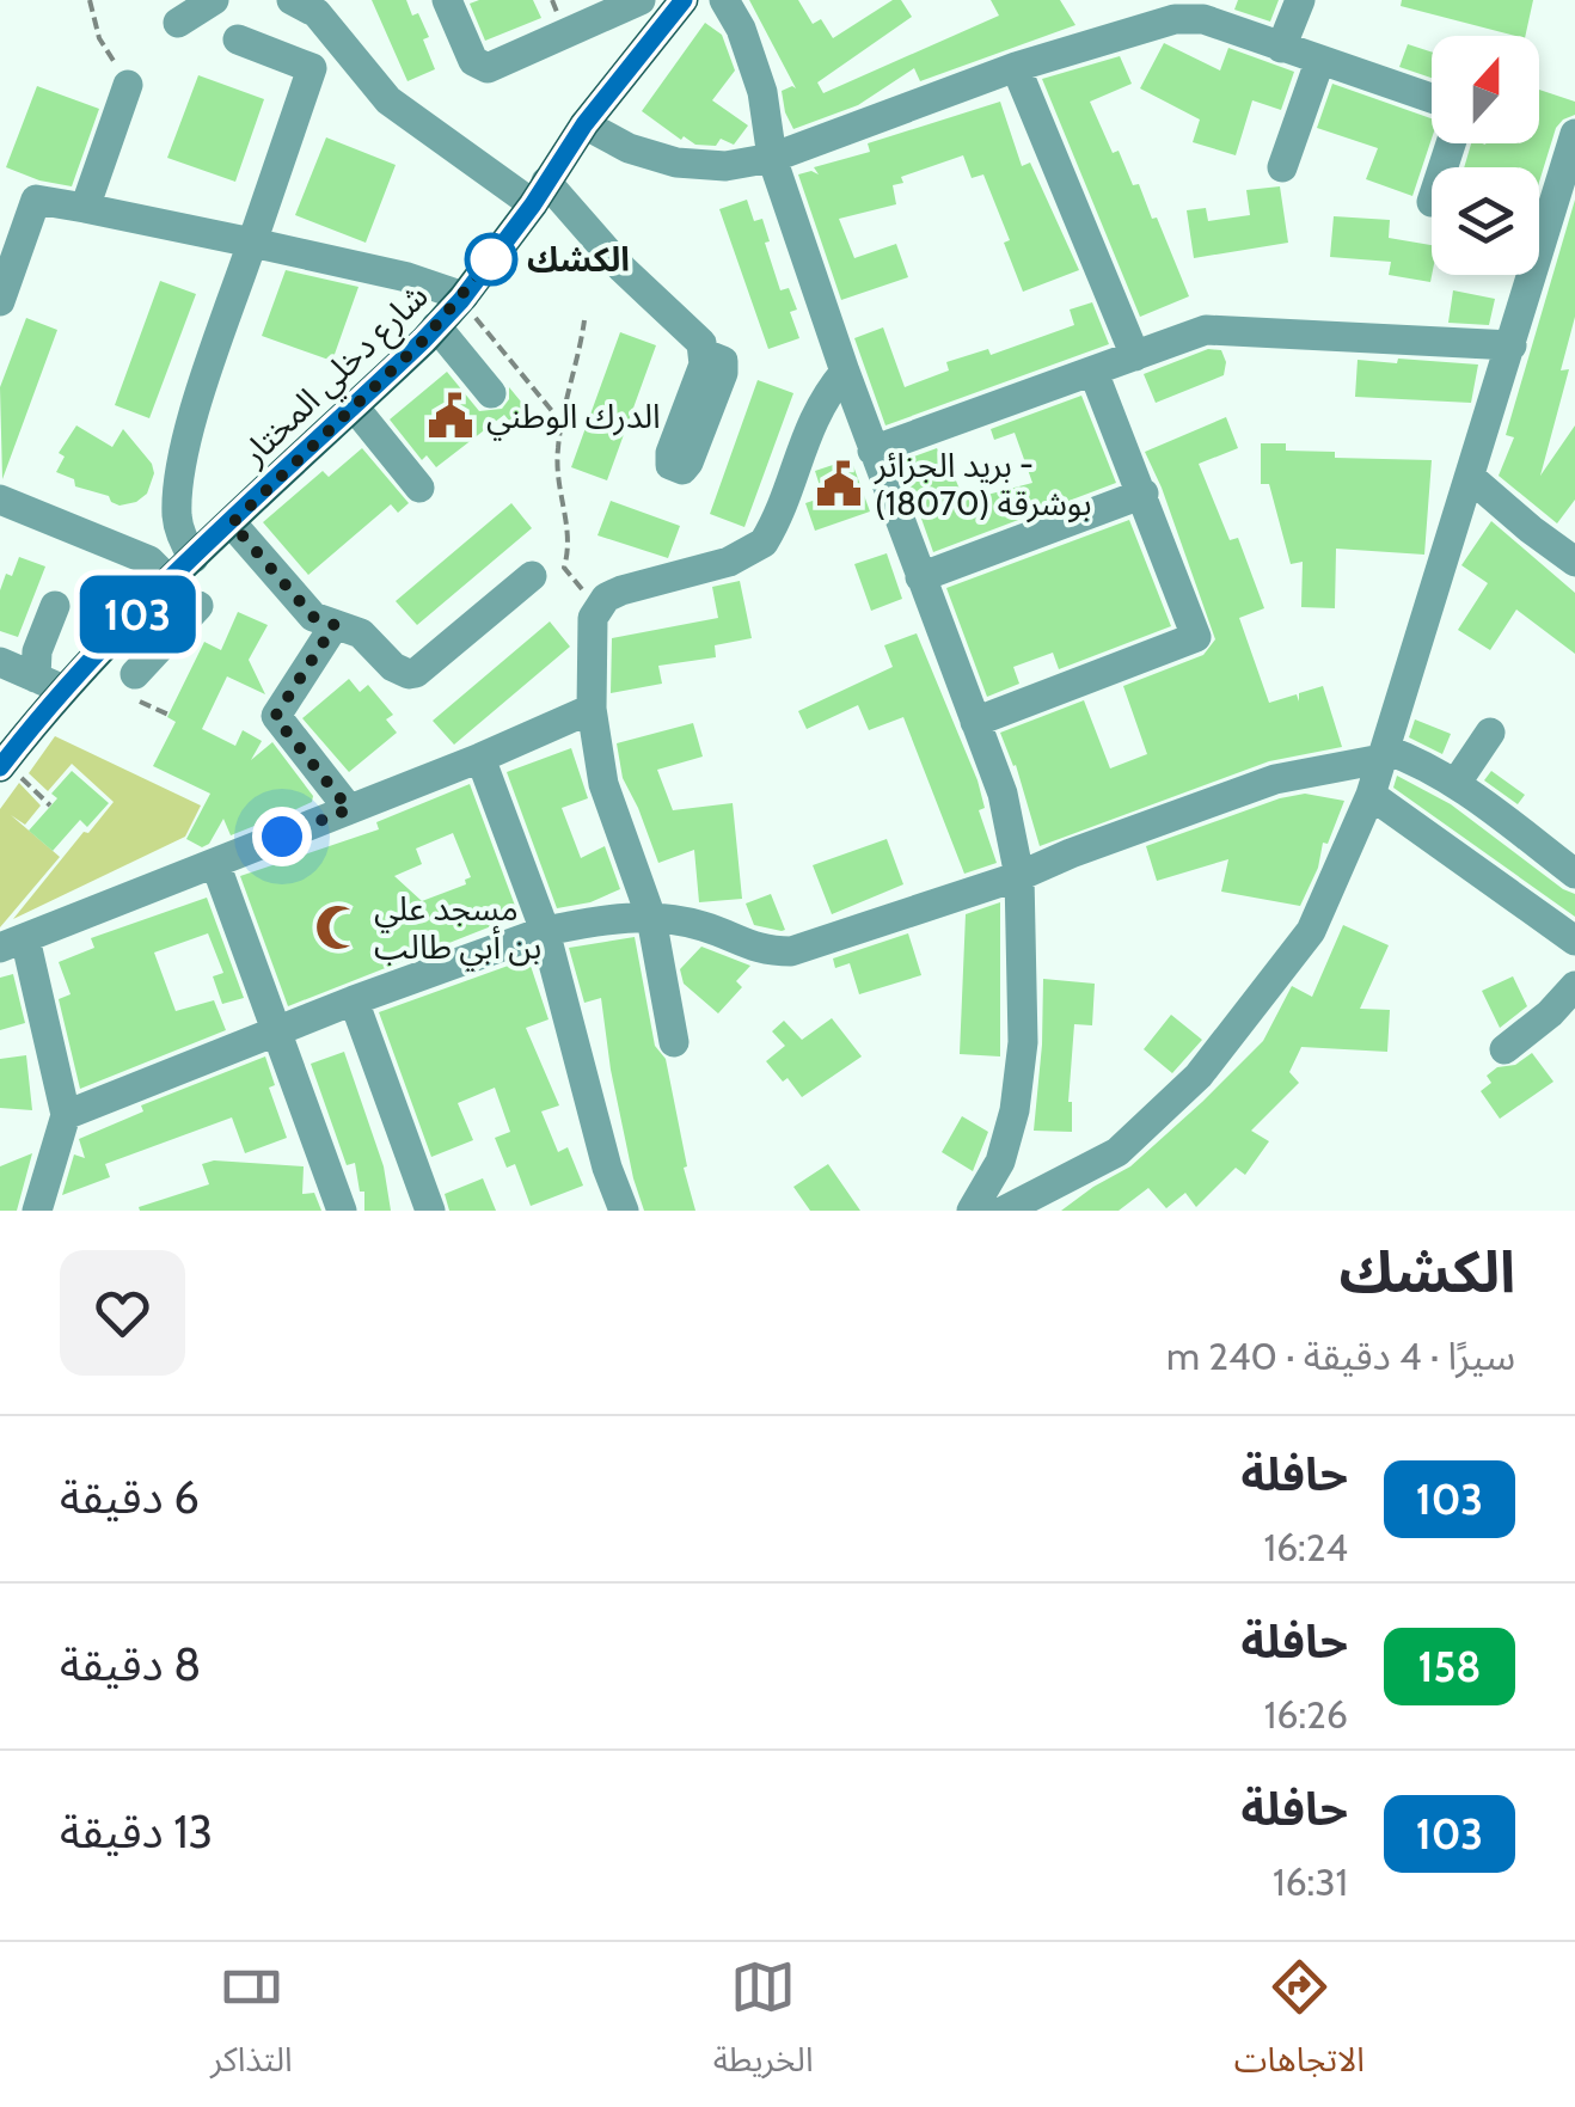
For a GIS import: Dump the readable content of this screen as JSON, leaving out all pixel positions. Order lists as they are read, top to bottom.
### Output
{
  "streets": {
    "main road": ["شارع دخلي المختار"]
  },
  "places": {
    "other": ["الكشك"],
    "public building": ["الدرك الوطني", "بريد الجزائر - بوشرقة (18070)"],
    "mosque": ["مسجد علي بن أبي طالب"]
  },
  "lines": ["bus line 103"],
  "north": "top",
  "page": {
    "on_map": "103",
    "heading": ["الكشك", "سيرًا · 4 دقيقة · 240 m"],
    "list": [
      {
        "mark": "103",
        "name": "حافلة",
        "note": "16:24",
        "value": "6 دقيقة"
      },
      {
        "mark": "158",
        "name": "حافلة",
        "note": "16:26",
        "value": "8 دقيقة"
      },
      {
        "mark": "103",
        "name": "حافلة",
        "note": "16:31",
        "value": "13 دقيقة"
      }
    ],
    "tabs": ["الاتجاهات", "الخريطة", "التذاكر"]
  }
}
